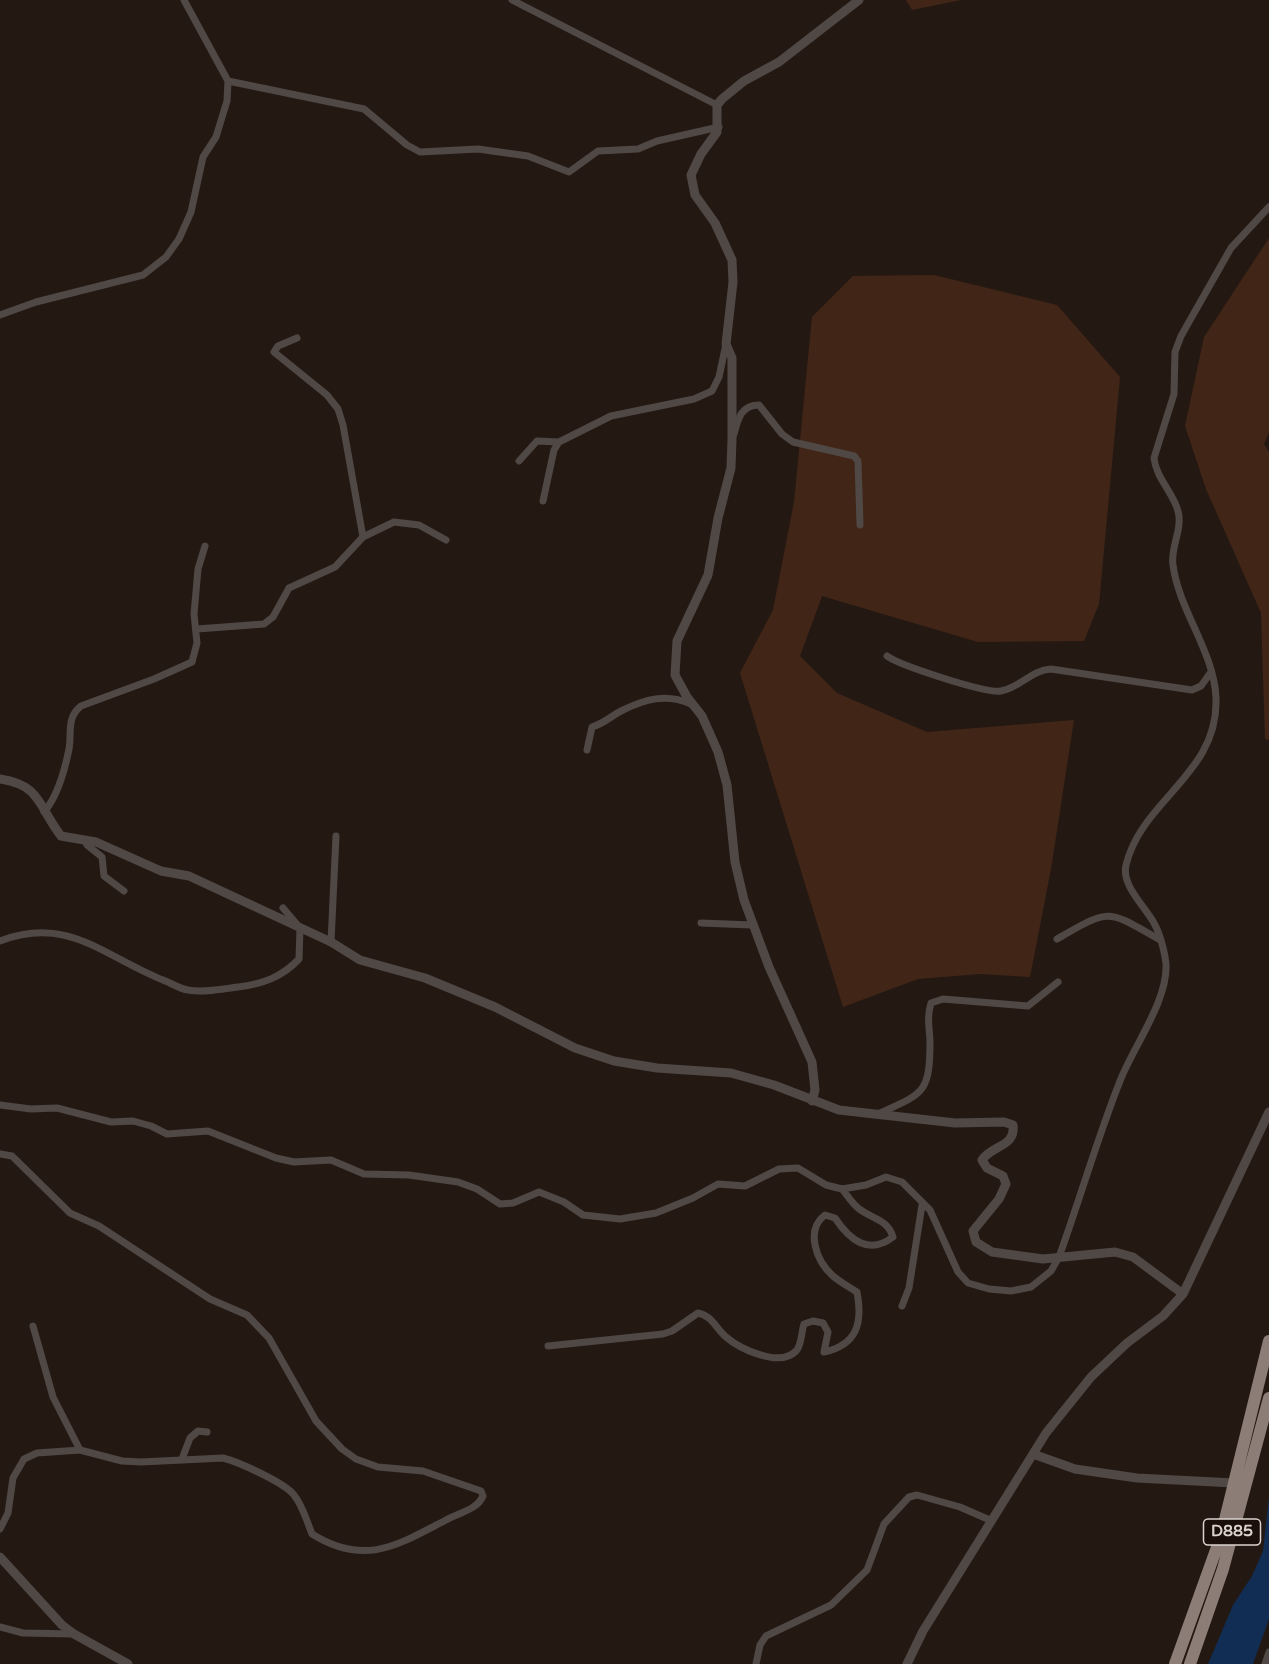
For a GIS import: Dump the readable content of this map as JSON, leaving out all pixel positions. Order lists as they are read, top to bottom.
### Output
{
  "streets": {
    "highway": ["D885"]
  }
}
